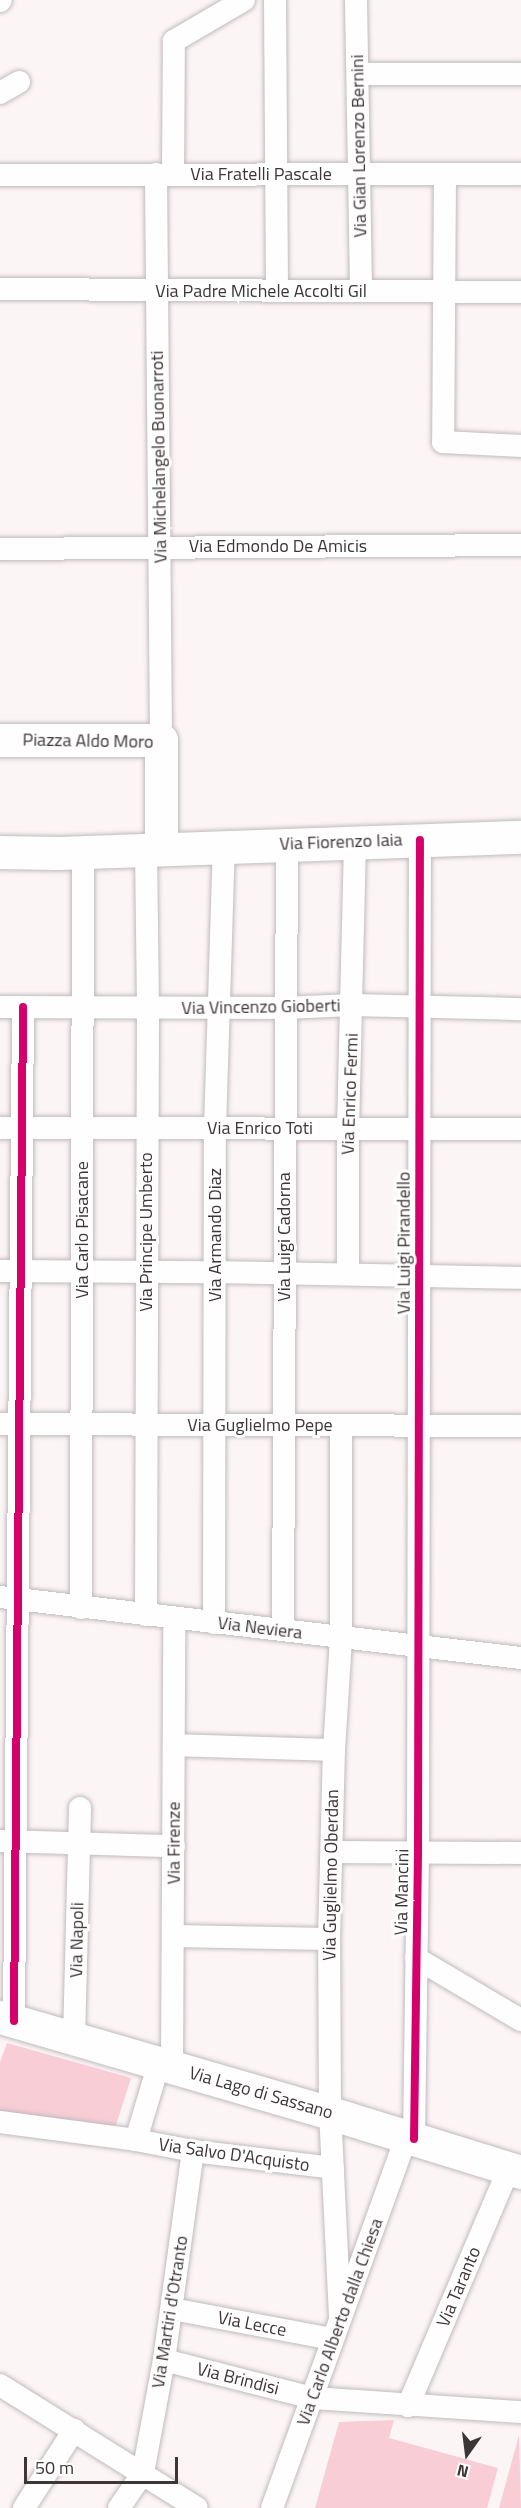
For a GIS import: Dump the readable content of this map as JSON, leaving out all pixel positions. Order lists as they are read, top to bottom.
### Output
{
  "streets": {
    "street": [
      "Via Gian Lorenzo Bernini",
      "Via Fratelli Pascale",
      "Via Padre Michele Accolti Gil",
      "Via Michelangelo Buonarroti",
      "Via Edmondo De Amicis",
      "Piazza Aldo Moro",
      "Via Fiorenzo Iaia",
      "Via Vincenzo Gioberti",
      "Via Enrico Fermi",
      "Via Enrico Toti",
      "Via Carlo Pisacane",
      "Via Principe Umberto",
      "Via Armando Diaz",
      "Via Luigi Cadorna",
      "Via Luigi Pirandello",
      "Via Guglielmo Pepe",
      "Via Neviera",
      "Via Firenze",
      "Via Guglielmo Oberdan",
      "Via Mancini",
      "Via Napoli",
      "Via Lago di Sassano",
      "Via Salvo D'Acquisto",
      "Via Taranto",
      "Via Martiri d'Otranto",
      "Via Carlo Alberto dalla Chiesa",
      "Via Lecce",
      "Via Brindisi"
    ]
  },
  "crossings": [
    ["Via Gian Lorenzo Bernini", "Via Fratelli Pascale"],
    ["Via Gian Lorenzo Bernini", "Via Padre Michele Accolti Gil"],
    ["Via Fratelli Pascale", "Via Michelangelo Buonarroti"],
    ["Via Padre Michele Accolti Gil", "Via Michelangelo Buonarroti"],
    ["Via Michelangelo Buonarroti", "Via Edmondo De Amicis"],
    ["Via Michelangelo Buonarroti", "Piazza Aldo Moro"],
    ["Piazza Aldo Moro", "Via Fiorenzo Iaia"],
    ["Piazza Aldo Moro", "Via Principe Umberto"],
    ["Via Fiorenzo Iaia", "Via Enrico Fermi"],
    ["Via Fiorenzo Iaia", "Via Principe Umberto"],
    ["Via Fiorenzo Iaia", "Via Armando Diaz"],
    ["Via Fiorenzo Iaia", "Via Luigi Cadorna"],
    ["Via Fiorenzo Iaia", "Via Luigi Pirandello"],
    ["Via Vincenzo Gioberti", "Via Enrico Fermi"],
    ["Via Vincenzo Gioberti", "Via Carlo Pisacane"],
    ["Via Vincenzo Gioberti", "Via Principe Umberto"],
    ["Via Vincenzo Gioberti", "Via Armando Diaz"],
    ["Via Vincenzo Gioberti", "Via Luigi Cadorna"],
    ["Via Vincenzo Gioberti", "Via Luigi Pirandello"],
    ["Via Enrico Fermi", "Via Enrico Toti"],
    ["Via Enrico Toti", "Via Carlo Pisacane"],
    ["Via Enrico Toti", "Via Principe Umberto"],
    ["Via Enrico Toti", "Via Armando Diaz"],
    ["Via Enrico Toti", "Via Luigi Cadorna"],
    ["Via Enrico Toti", "Via Luigi Pirandello"],
    ["Via Carlo Pisacane", "Via Guglielmo Pepe"],
    ["Via Carlo Pisacane", "Via Neviera"],
    ["Via Principe Umberto", "Via Guglielmo Pepe"],
    ["Via Principe Umberto", "Via Neviera"],
    ["Via Armando Diaz", "Via Guglielmo Pepe"],
    ["Via Armando Diaz", "Via Neviera"],
    ["Via Luigi Cadorna", "Via Guglielmo Pepe"],
    ["Via Luigi Cadorna", "Via Neviera"],
    ["Via Luigi Pirandello", "Via Guglielmo Pepe"],
    ["Via Luigi Pirandello", "Via Neviera"],
    ["Via Luigi Pirandello", "Via Mancini"],
    ["Via Neviera", "Via Firenze"],
    ["Via Neviera", "Via Guglielmo Oberdan"],
    ["Via Neviera", "Via Mancini"],
    ["Via Firenze", "Via Lago di Sassano"],
    ["Via Firenze", "Via Salvo D'Acquisto"],
    ["Via Guglielmo Oberdan", "Via Lago di Sassano"],
    ["Via Guglielmo Oberdan", "Via Salvo D'Acquisto"],
    ["Via Guglielmo Oberdan", "Via Carlo Alberto dalla Chiesa"],
    ["Via Mancini", "Via Lago di Sassano"],
    ["Via Mancini", "Via Carlo Alberto dalla Chiesa"],
    ["Via Napoli", "Via Lago di Sassano"],
    ["Via Lago di Sassano", "Via Taranto"],
    ["Via Lago di Sassano", "Via Carlo Alberto dalla Chiesa"],
    ["Via Salvo D'Acquisto", "Via Martiri d'Otranto"],
    ["Via Taranto", "Via Brindisi"],
    ["Via Martiri d'Otranto", "Via Lecce"],
    ["Via Martiri d'Otranto", "Via Brindisi"],
    ["Via Carlo Alberto dalla Chiesa", "Via Lecce"],
    ["Via Carlo Alberto dalla Chiesa", "Via Brindisi"]
  ],
  "scale_bar": "50 m",
  "north": "bottom"
}
